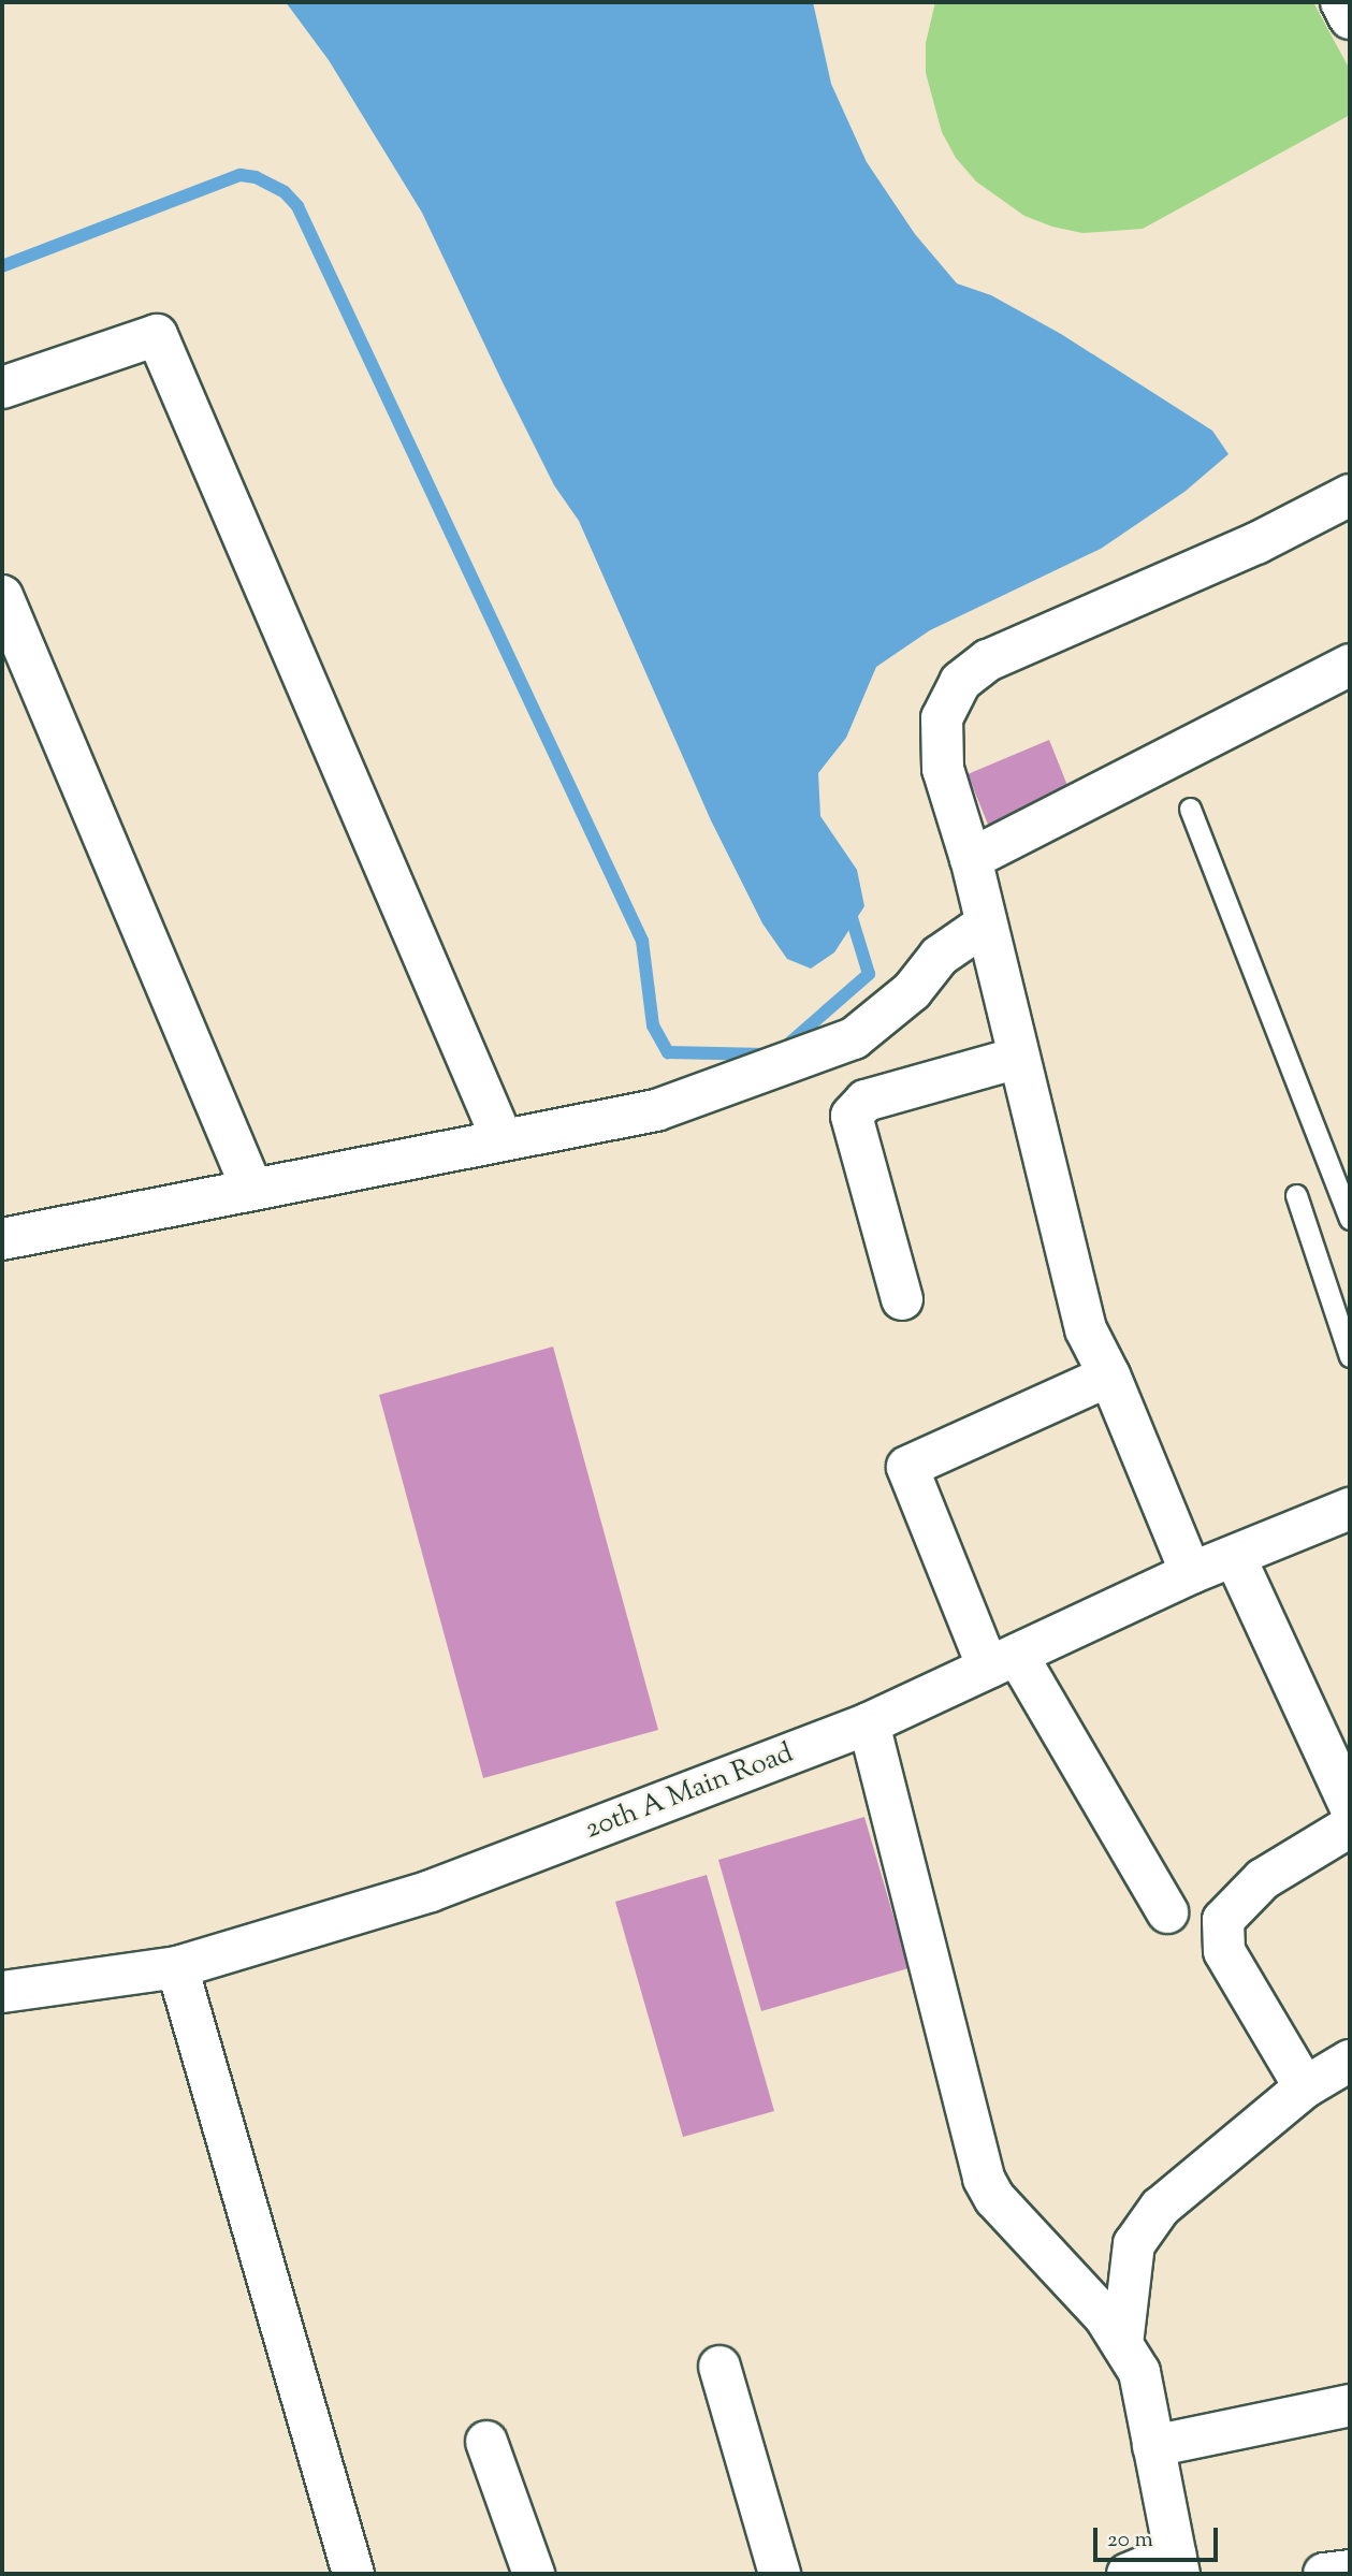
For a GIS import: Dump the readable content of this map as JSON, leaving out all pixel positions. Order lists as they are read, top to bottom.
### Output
{
  "streets": {
    "street": ["20th A Main Road"]
  },
  "scale_bar": "20 m"
}
